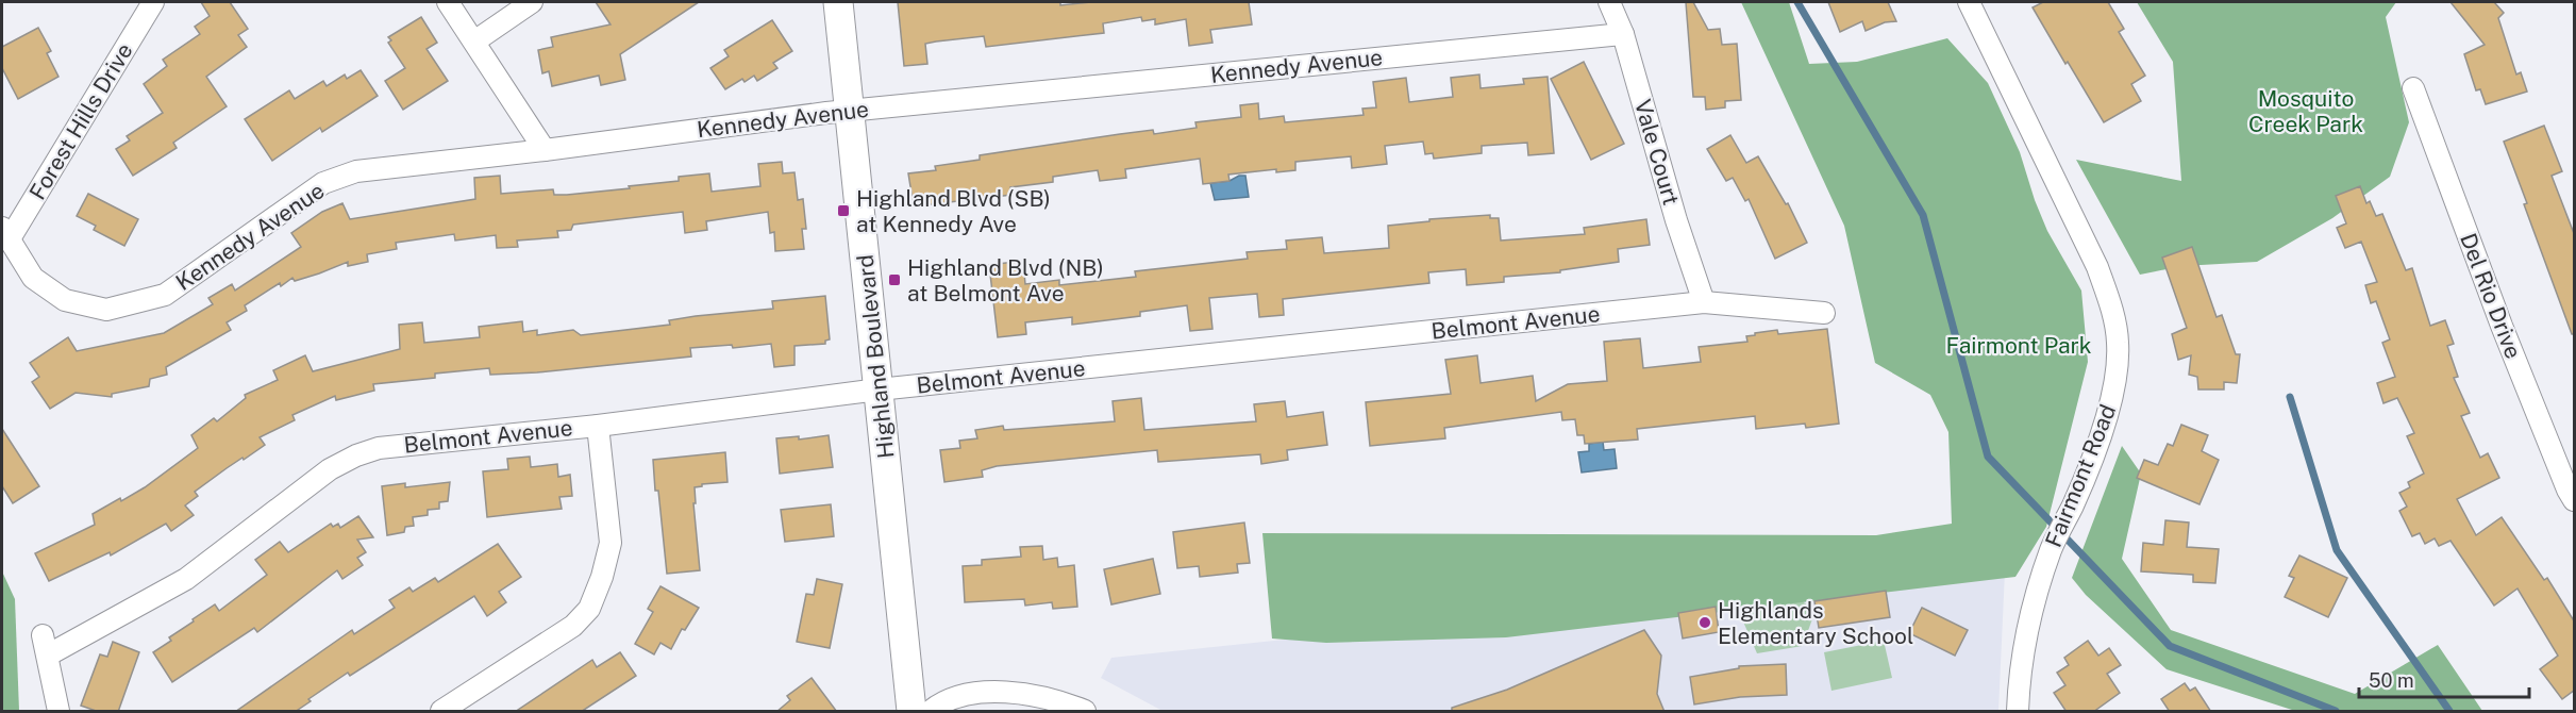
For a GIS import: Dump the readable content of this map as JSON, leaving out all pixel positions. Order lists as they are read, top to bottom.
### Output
{
  "streets": {
    "street": [
      "Kennedy Avenue",
      "Forest Hills Drive",
      "Vale Court",
      "Del Rio Drive",
      "Belmont Avenue",
      "Highland Boulevard",
      "Fairmont Road"
    ]
  },
  "crossings": [
    ["Kennedy Avenue", "Forest Hills Drive"],
    ["Kennedy Avenue", "Vale Court"],
    ["Kennedy Avenue", "Highland Boulevard"],
    ["Vale Court", "Belmont Avenue"],
    ["Belmont Avenue", "Highland Boulevard"]
  ],
  "parks": ["Mosquito Creek Park", "Fairmont Park"],
  "places": {
    "transit": ["Highland Blvd (SB) at Kennedy Ave", "Highland Blvd (NB) at Belmont Ave"],
    "other": ["Highlands Elementary School"]
  },
  "scale_bar": "50 m"
}
